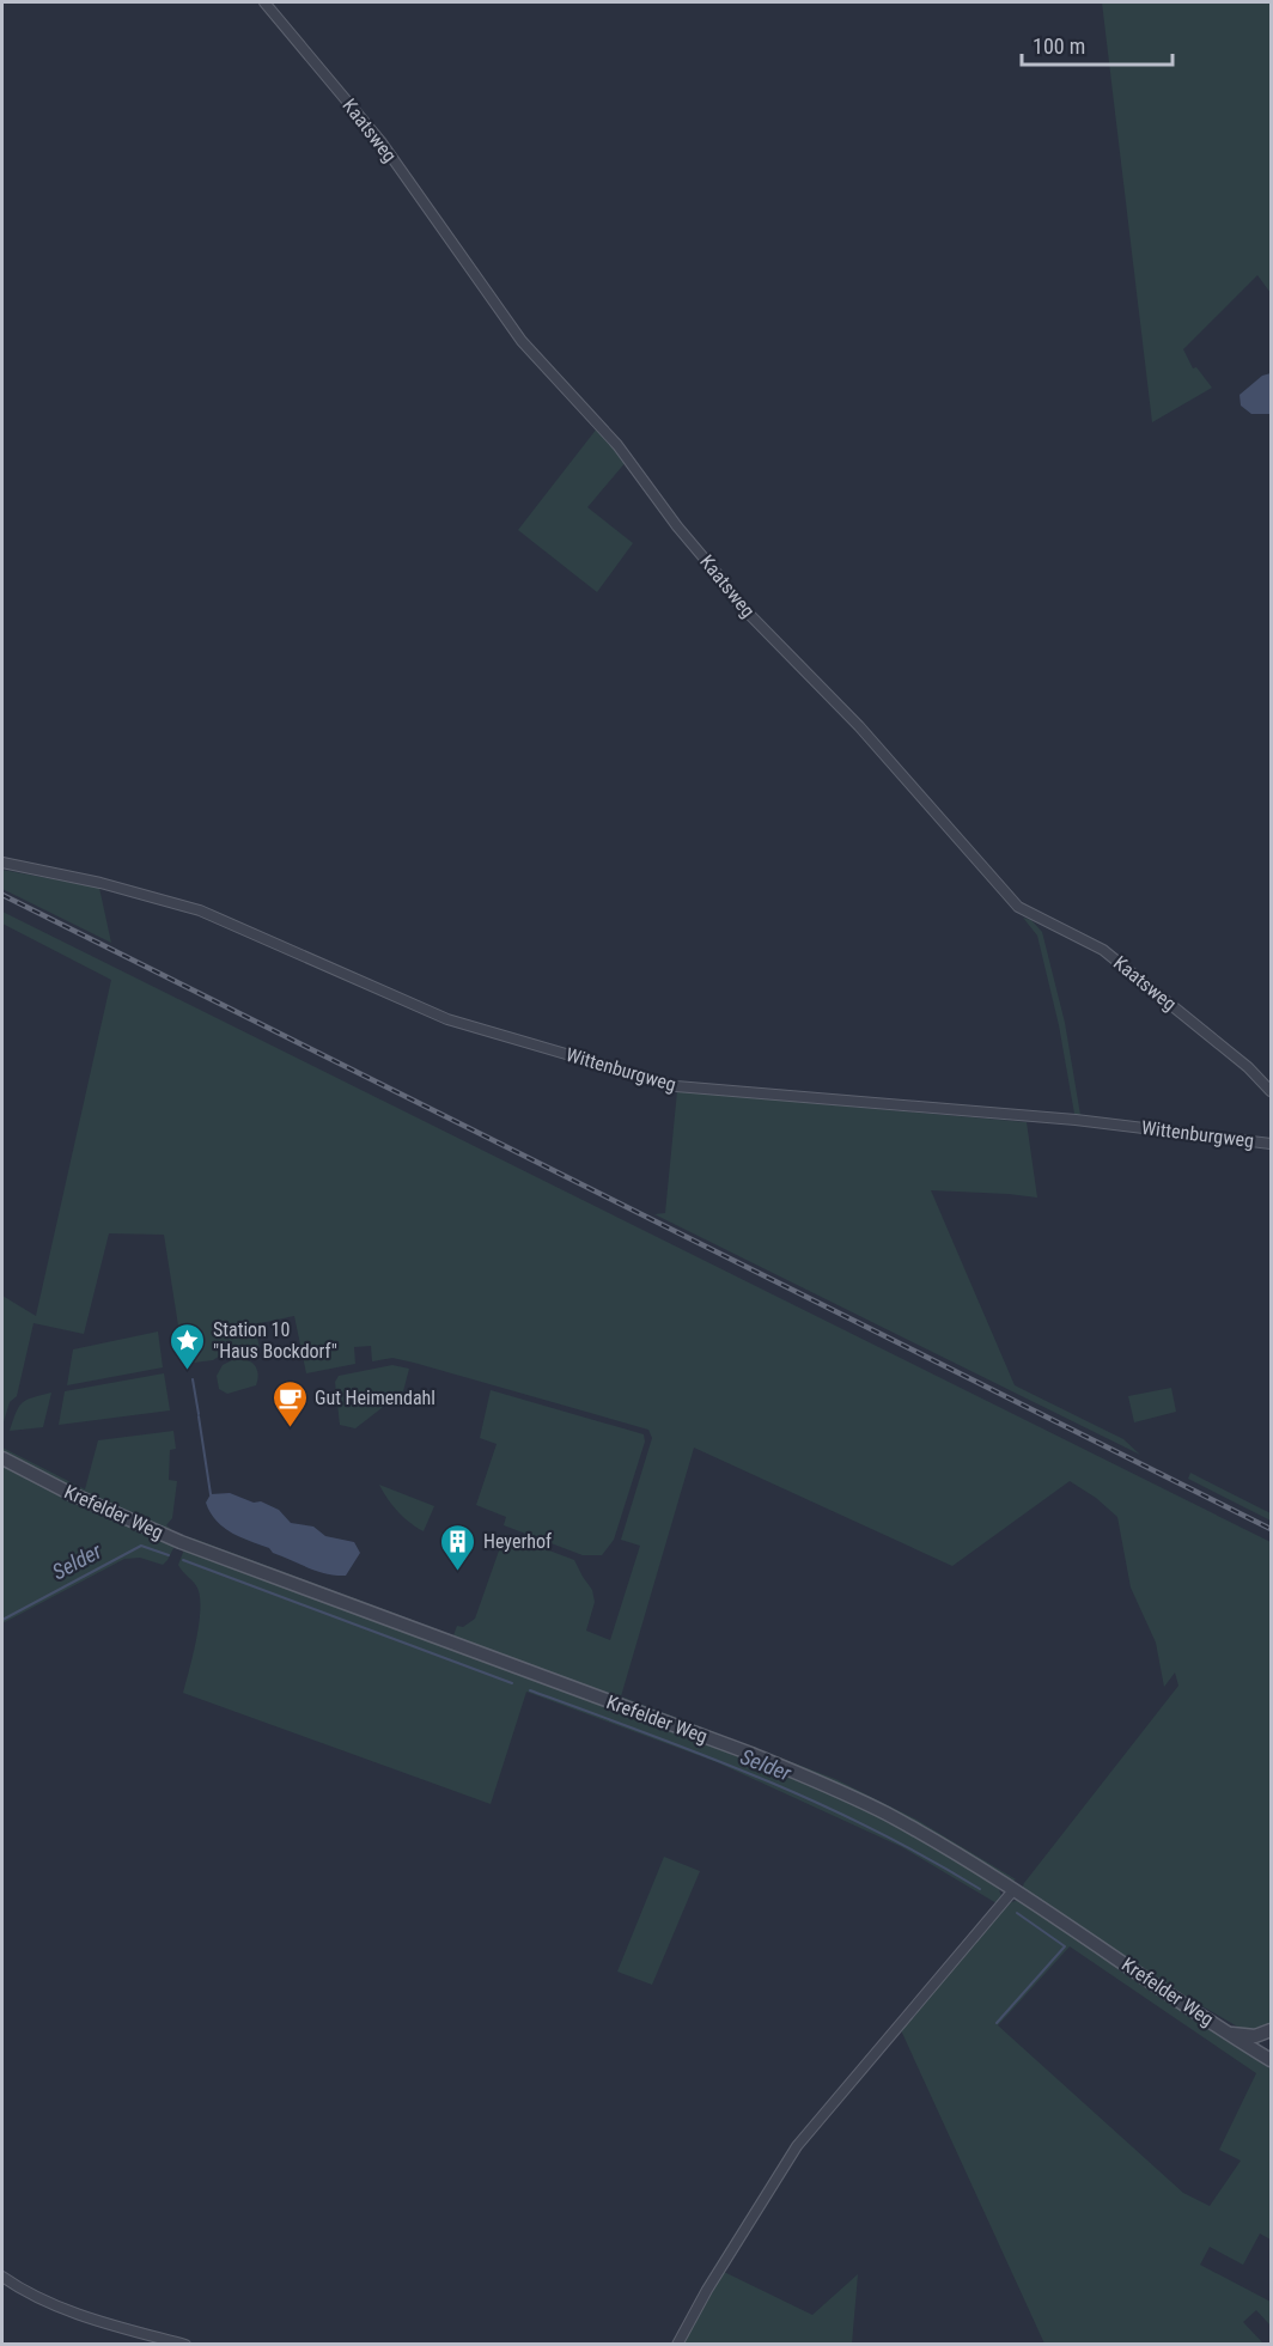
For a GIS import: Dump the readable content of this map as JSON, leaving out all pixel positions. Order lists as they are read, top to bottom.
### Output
{
  "streets": {
    "street": ["Kaatsweg", "Wittenburgweg", "Krefelder Weg"]
  },
  "water": ["Selder"],
  "places": {
    "place": ["Station 10 \"Haus Bockdorf\""],
    "cafe": ["Gut Heimendahl"],
    "building": ["Heyerhof"]
  },
  "scale_bar": "100 m"
}
